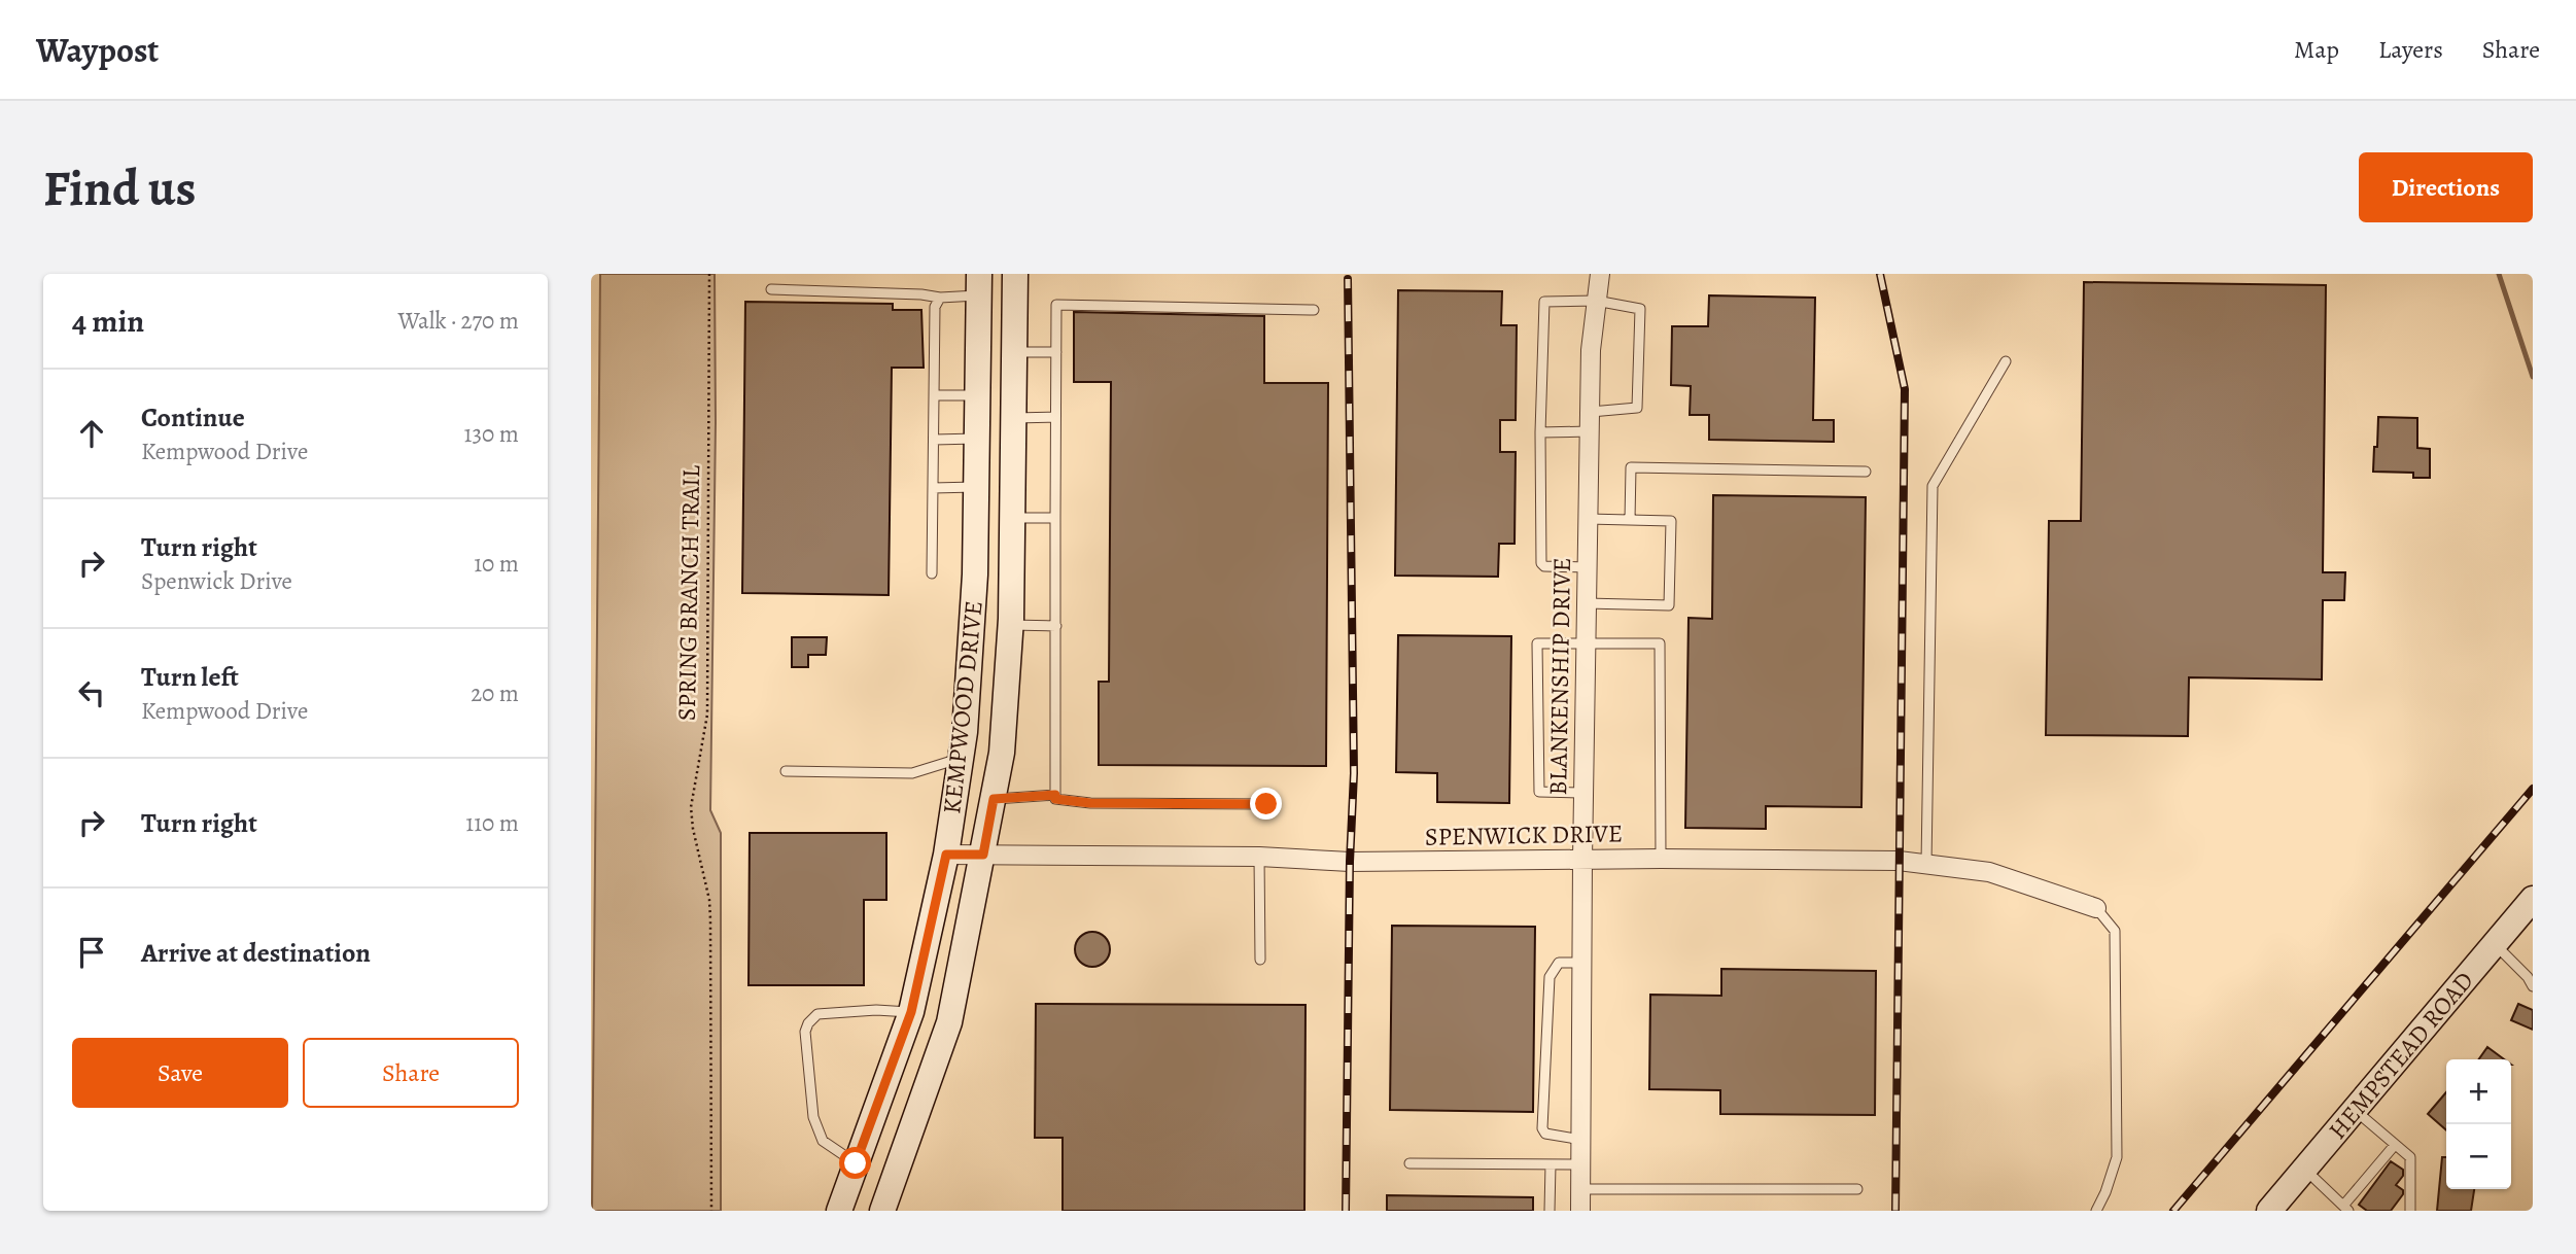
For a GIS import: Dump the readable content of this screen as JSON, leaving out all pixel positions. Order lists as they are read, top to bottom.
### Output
{
  "streets": {
    "main road": ["KEMPWOOD DRIVE", "HEMPSTEAD ROAD"],
    "street": ["BLANKENSHIP DRIVE", "SPENWICK DRIVE"],
    "path": ["SPRING BRANCH TRAIL"]
  },
  "crossings": [
    ["BLANKENSHIP DRIVE", "SPENWICK DRIVE"],
    ["KEMPWOOD DRIVE", "SPENWICK DRIVE"]
  ],
  "page": {
    "header": "Waypost",
    "nav": ["Map", "Layers", "Share"],
    "buttons": [
      "Directions",
      ["Save", "Share"]
    ],
    "title": "Find us",
    "heading": ["4 min", "Walk · 270 m"],
    "list": [
      ["Continue", "Kempwood Drive", "130 m"],
      ["Turn right", "Spenwick Drive", "10 m"],
      ["Turn left", "Kempwood Drive", "20 m"],
      ["Turn right", "110 m"],
      "Arrive at destination"
    ],
    "map_buttons": ["+", "−"]
  }
}
